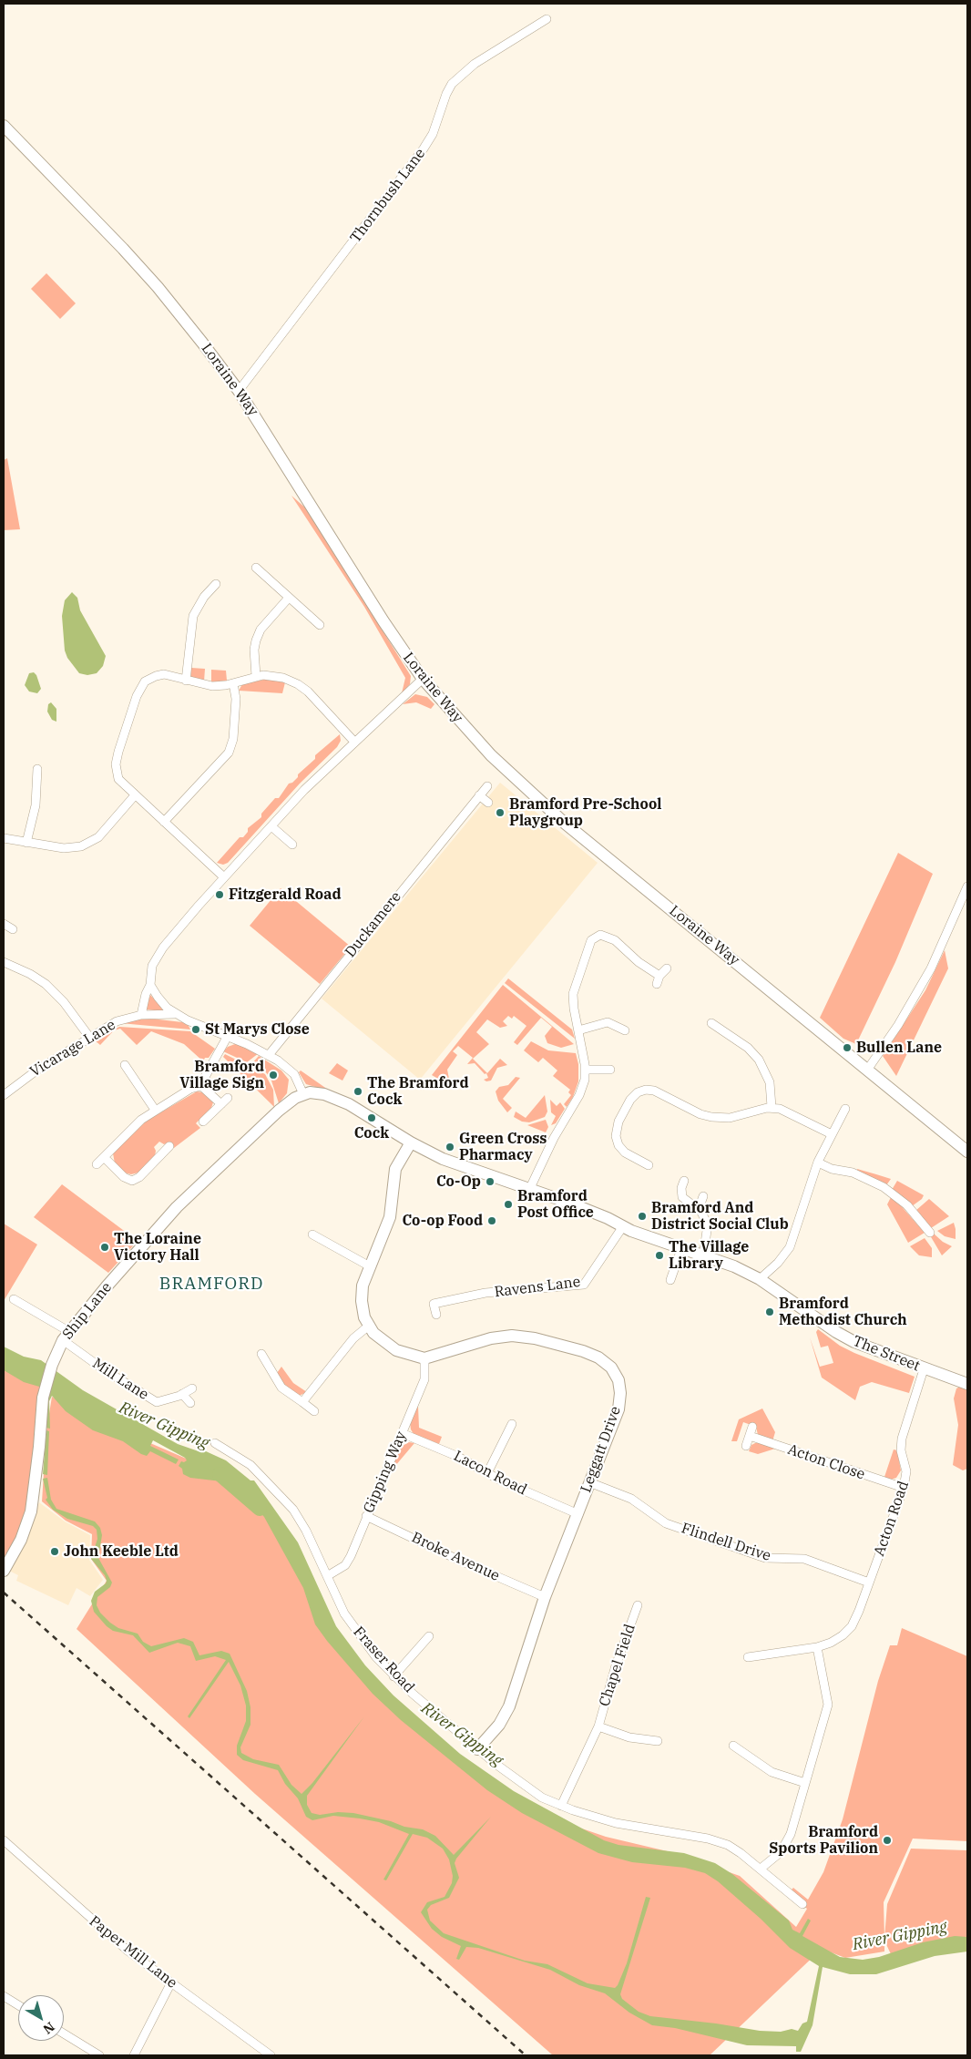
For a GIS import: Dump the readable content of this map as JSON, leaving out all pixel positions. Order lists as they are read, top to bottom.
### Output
{
  "streets": {
    "main road": [
      "Loraine Way",
      "Ship Lane",
      "The Street",
      "Leggatt Drive"
    ],
    "street": [
      "Thornbush Lane",
      "Duckamere",
      "Vicarage Lane",
      "Ravens Lane",
      "Mill Lane",
      "Acton Close",
      "Gipping Way",
      "Lacon Road",
      "Acton Road",
      "Flindell Drive",
      "Broke Avenue",
      "Fraser Road",
      "Chapel Field",
      "Paper Mill Lane"
    ]
  },
  "crossings": [
    ["Thornbush Lane", "Loraine Way"],
    ["Ravens Lane", "The Street"],
    ["Ship Lane", "Mill Lane"],
    ["The Street", "Acton Road"],
    ["Leggatt Drive", "Gipping Way"],
    ["Leggatt Drive", "Lacon Road"],
    ["Leggatt Drive", "Flindell Drive"],
    ["Leggatt Drive", "Broke Avenue"],
    ["Leggatt Drive", "Fraser Road"],
    ["Acton Close", "Acton Road"],
    ["Gipping Way", "Lacon Road"],
    ["Gipping Way", "Broke Avenue"],
    ["Gipping Way", "Fraser Road"],
    ["Acton Road", "Flindell Drive"],
    ["Fraser Road", "Chapel Field"]
  ],
  "districts": ["BRAMFORD"],
  "water": ["River Gipping"],
  "places": [
    "Bramford Pre-School Playgroup",
    "Fitzgerald Road",
    "St Marys Close",
    "Bullen Lane",
    "Bramford Village Sign",
    "The Bramford Cock",
    "Cock",
    "Green Cross Pharmacy",
    "Co-Op",
    "Bramford Post Office",
    "Bramford And District Social Club",
    "Co-op Food",
    "The Loraine Victory Hall",
    "The Village Library",
    "Bramford Methodist Church",
    "John Keeble Ltd",
    "Bramford Sports Pavilion"
  ],
  "north": "bottom right"
}
